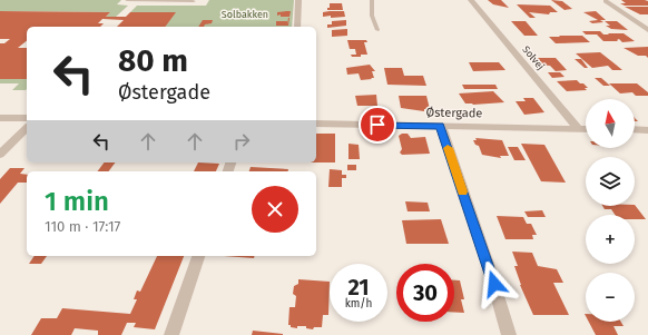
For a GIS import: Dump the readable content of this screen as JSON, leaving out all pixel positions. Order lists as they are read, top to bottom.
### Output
{
  "streets": {
    "street": ["Solvej", "Østergade"]
  },
  "crossings": [
    ["Solvej", "Østergade"]
  ],
  "parks": ["Solbakken"],
  "north": "top",
  "page": {
    "turn": ["80 m", "Østergade"],
    "map_buttons": ["+", "−"],
    "heading": ["1 min", "110 m · 17:17"],
    "speed": "21 km/h",
    "limit": "30"
  }
}
